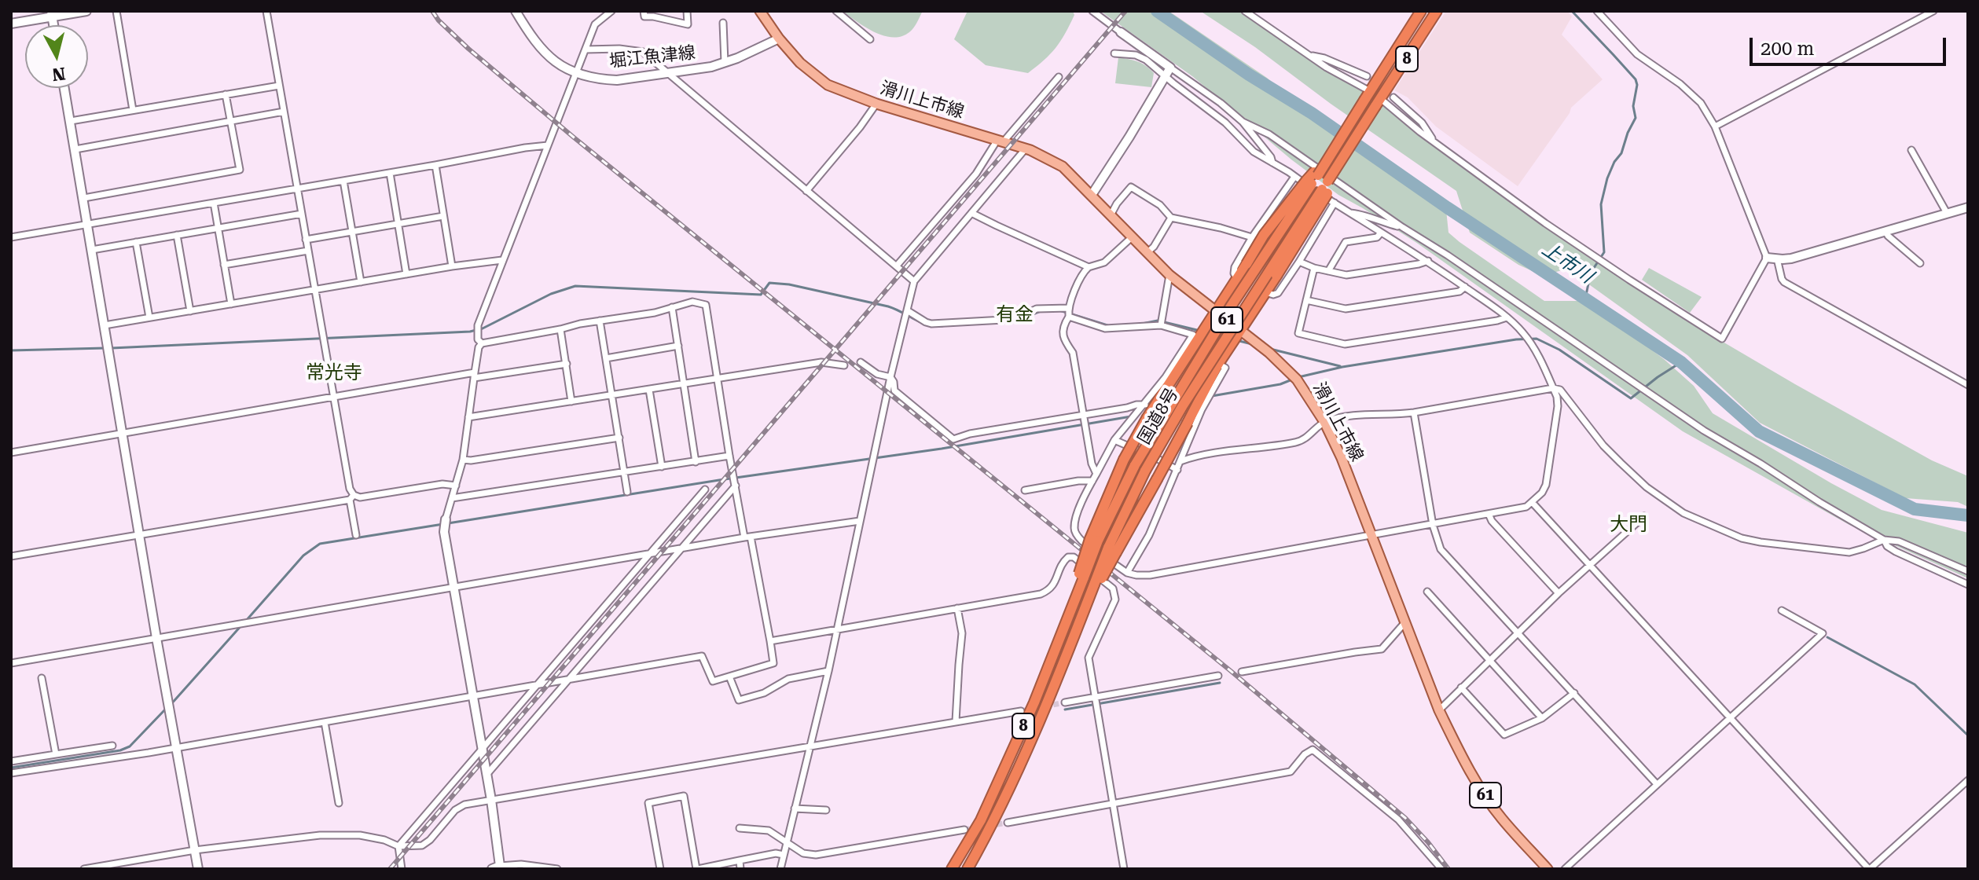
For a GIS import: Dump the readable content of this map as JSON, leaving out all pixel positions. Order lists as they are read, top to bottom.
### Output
{
  "streets": {
    "highway": ["8", "国道8号"],
    "main road": ["滑川上市線", "61"],
    "street": ["堀江魚津線"]
  },
  "crossings": [
    ["堀江魚津線", "滑川上市線"],
    ["8", "滑川上市線"],
    ["8", "国道8号"]
  ],
  "districts": ["有金", "常光寺", "大門"],
  "water": ["上市川"],
  "scale_bar": "200 m",
  "north": "bottom"
}
